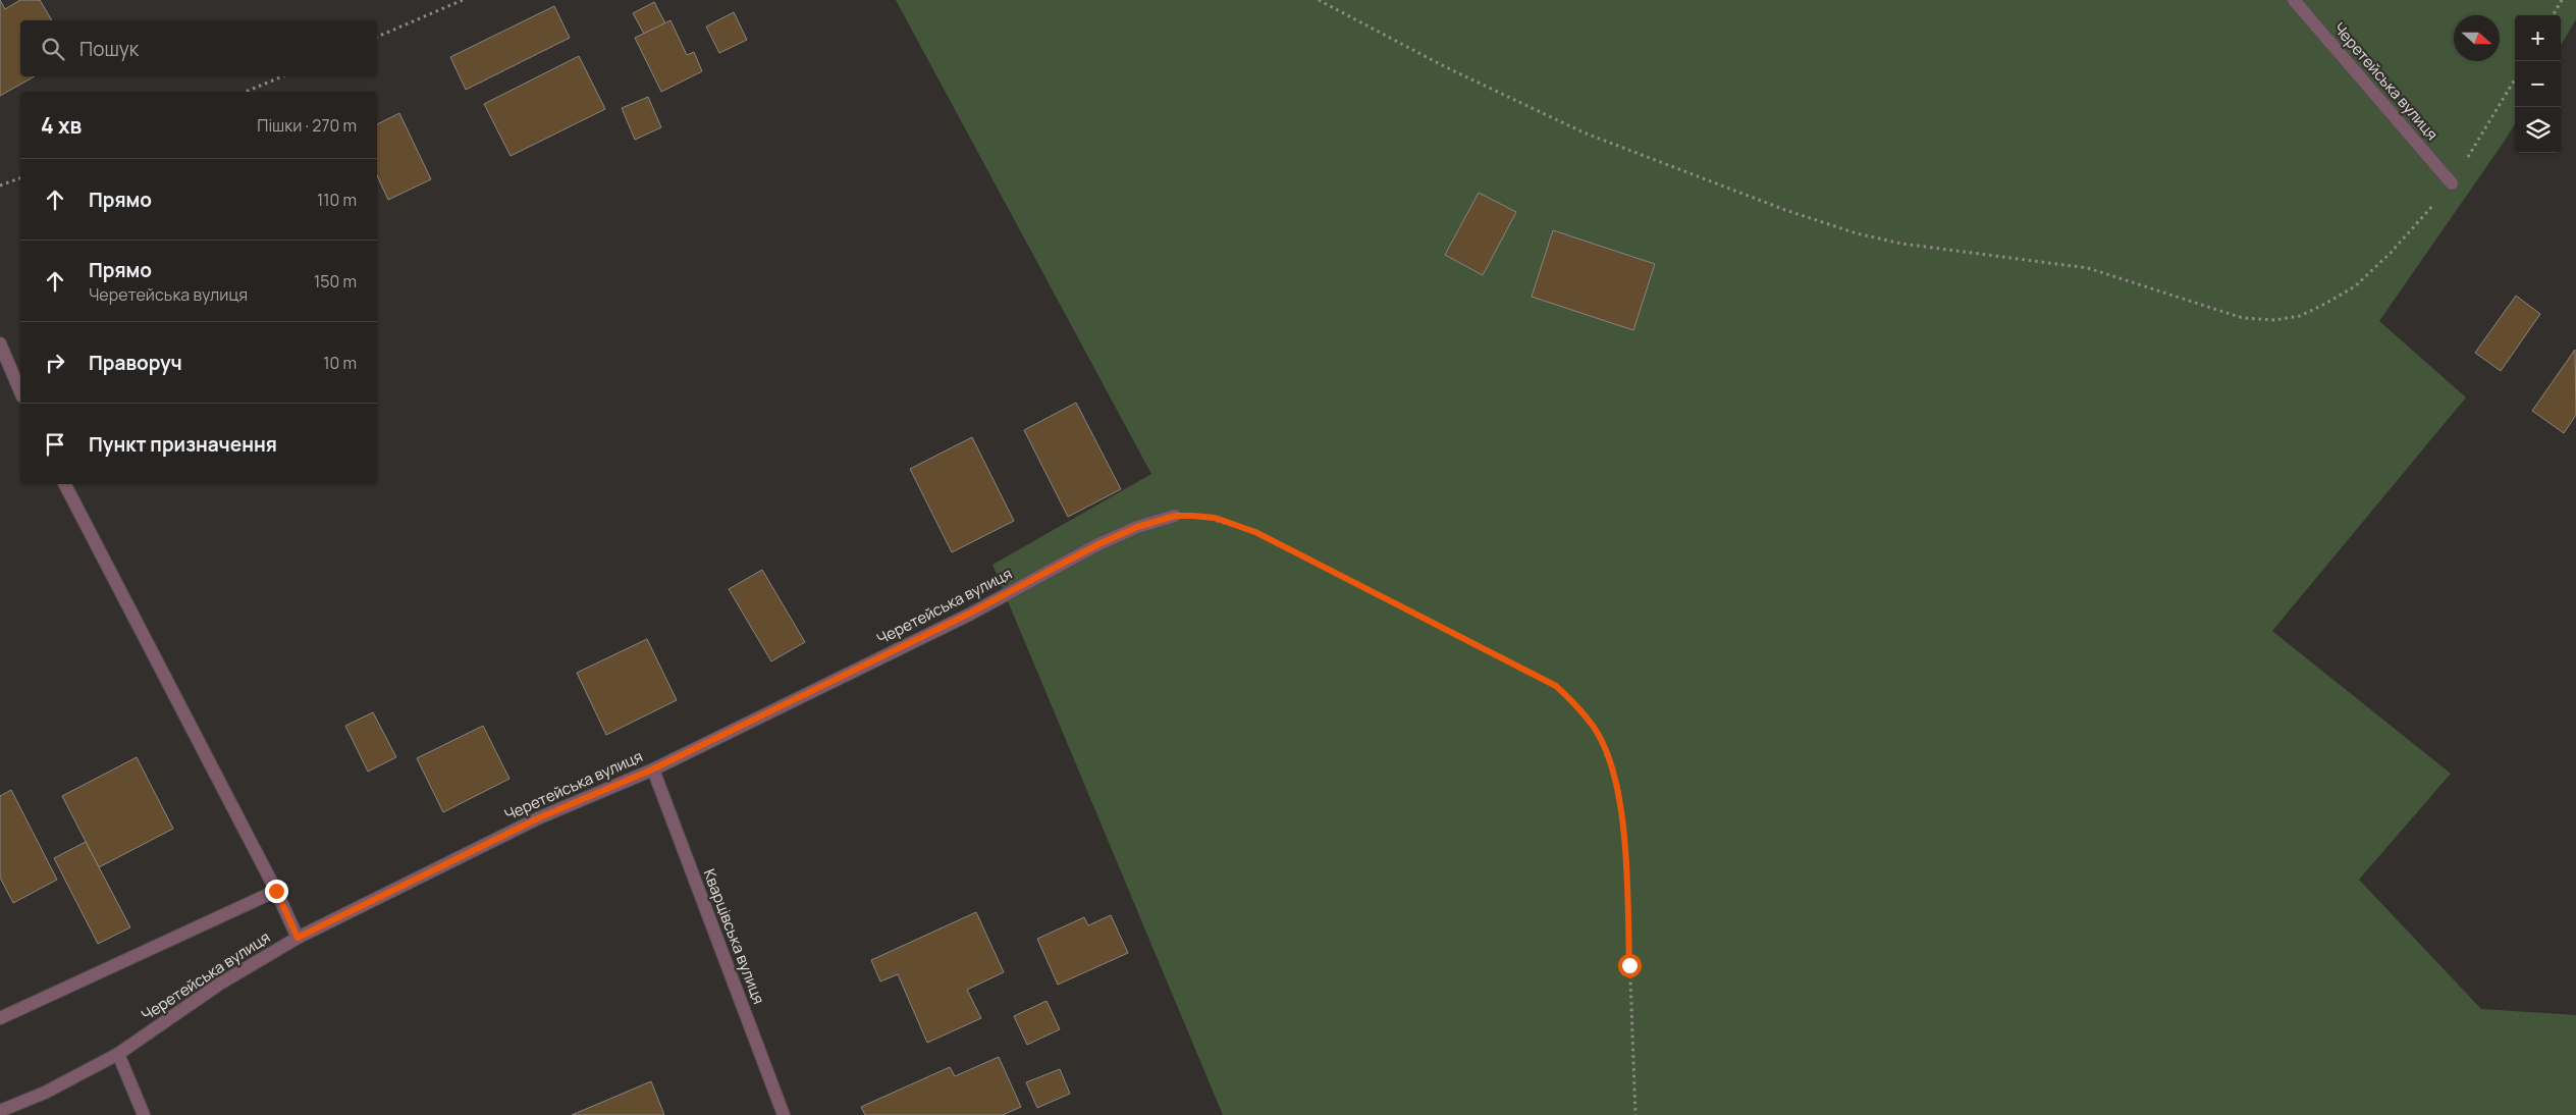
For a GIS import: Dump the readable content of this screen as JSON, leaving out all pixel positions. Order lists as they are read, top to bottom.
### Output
{
  "streets": {
    "street": ["Черетейська вулиця", "Кварцівська вулиця"]
  },
  "crossings": [
    ["Черетейська вулиця", "Кварцівська вулиця"]
  ],
  "north": "right",
  "page": {
    "map_buttons": ["+", "−"],
    "search": "Пошук",
    "heading": ["4 хв", "Пішки · 270 m"],
    "list": [
      ["Прямо", "110 m"],
      ["Прямо", "Черетейська вулиця", "150 m"],
      ["Праворуч", "10 m"],
      "Пункт призначення"
    ]
  }
}
